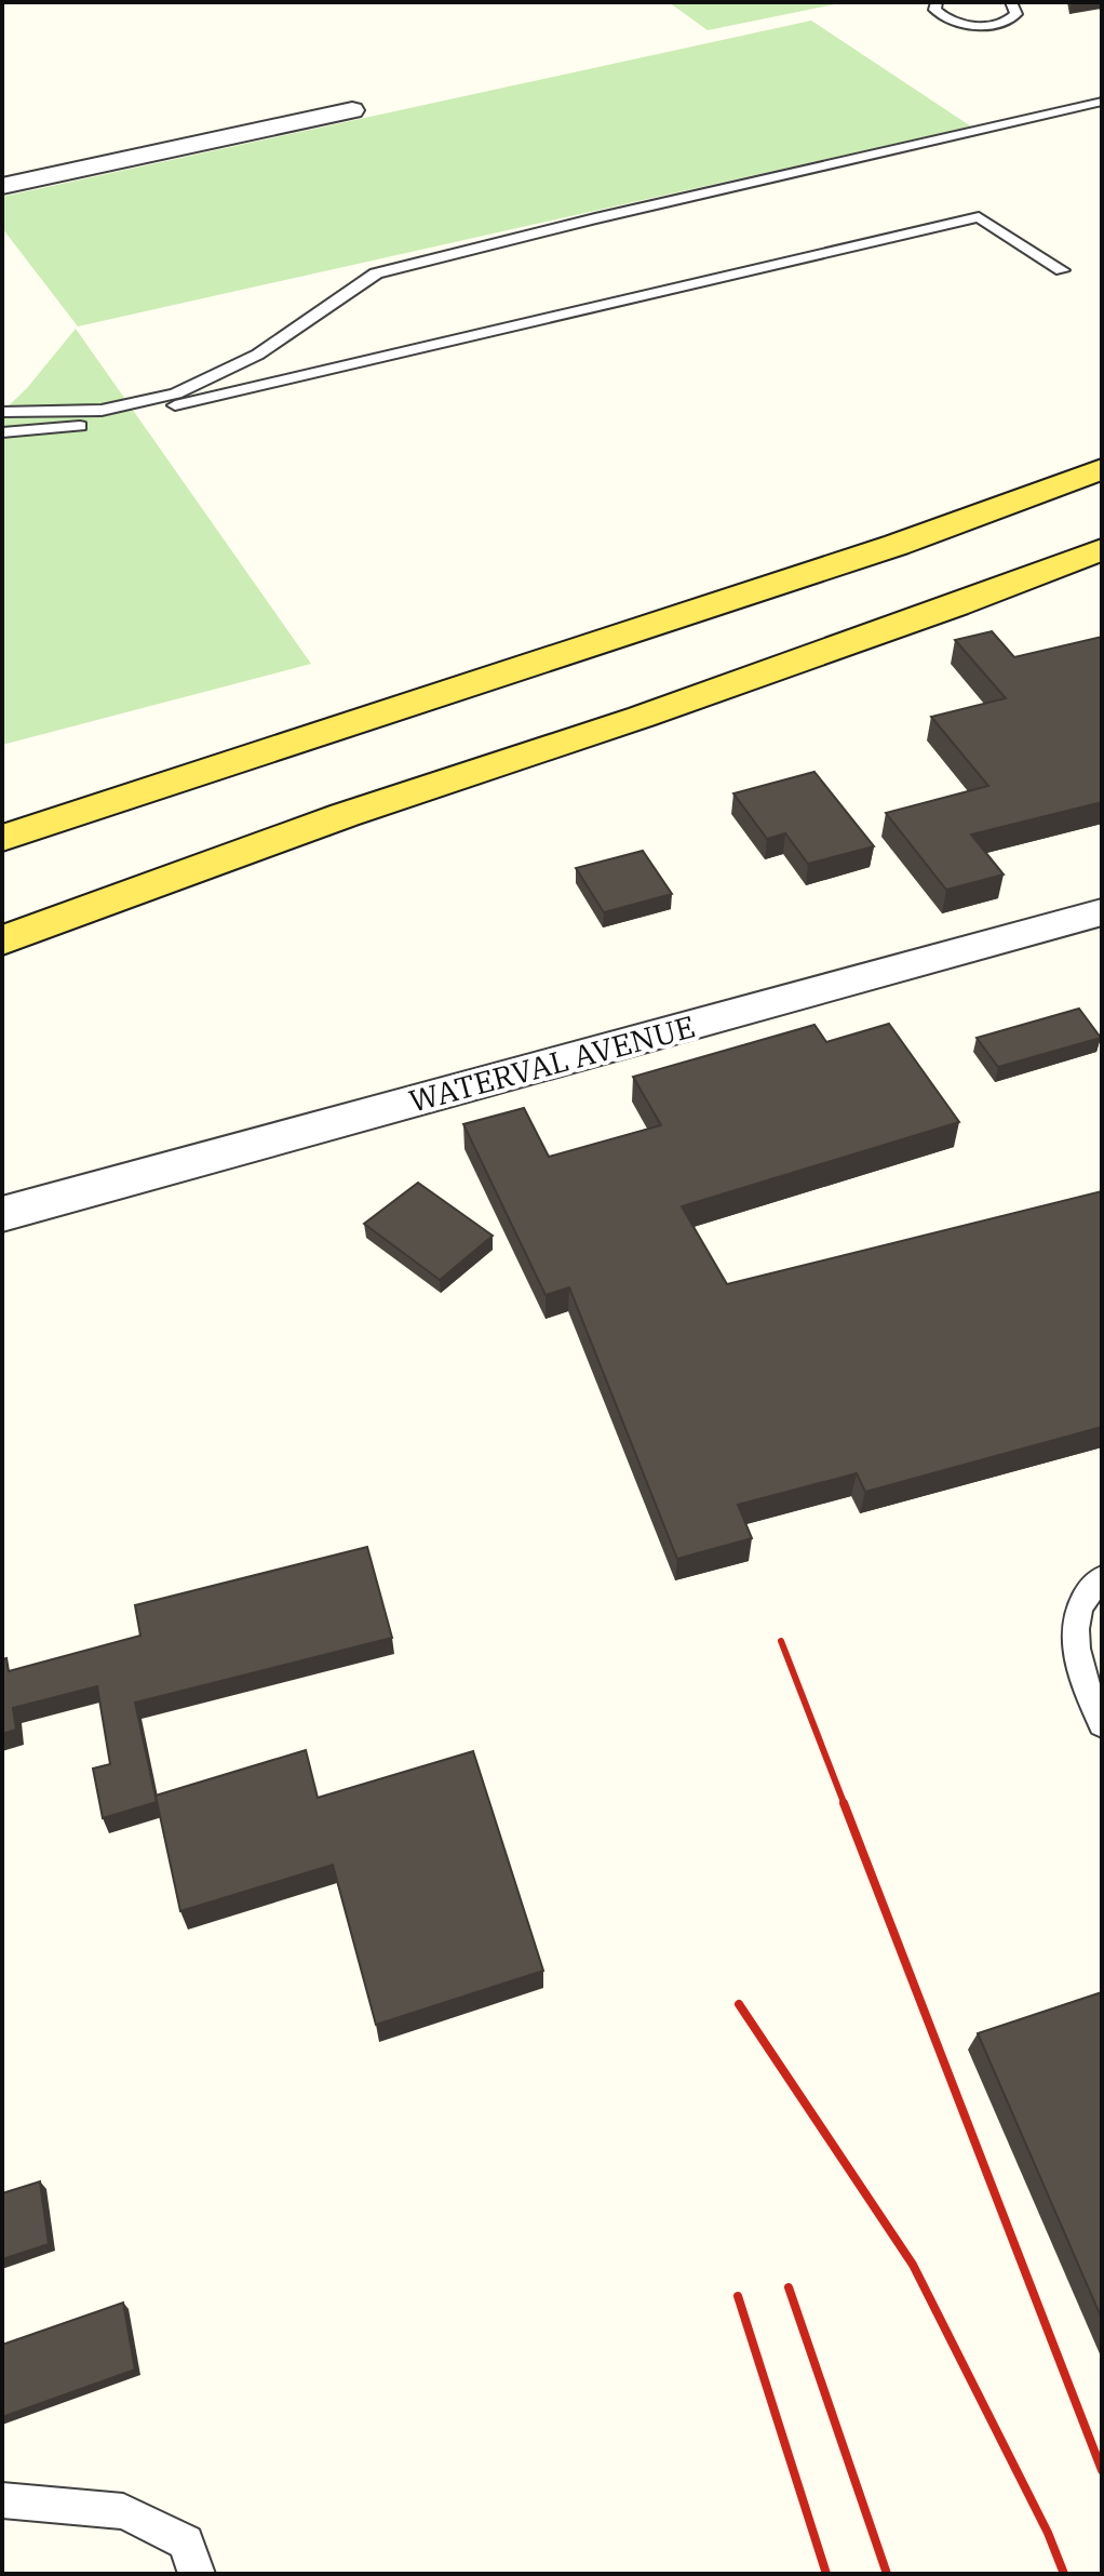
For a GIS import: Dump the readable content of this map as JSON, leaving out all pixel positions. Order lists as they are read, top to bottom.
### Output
{
  "streets": {
    "street": ["WATERVAL AVENUE"]
  }
}
